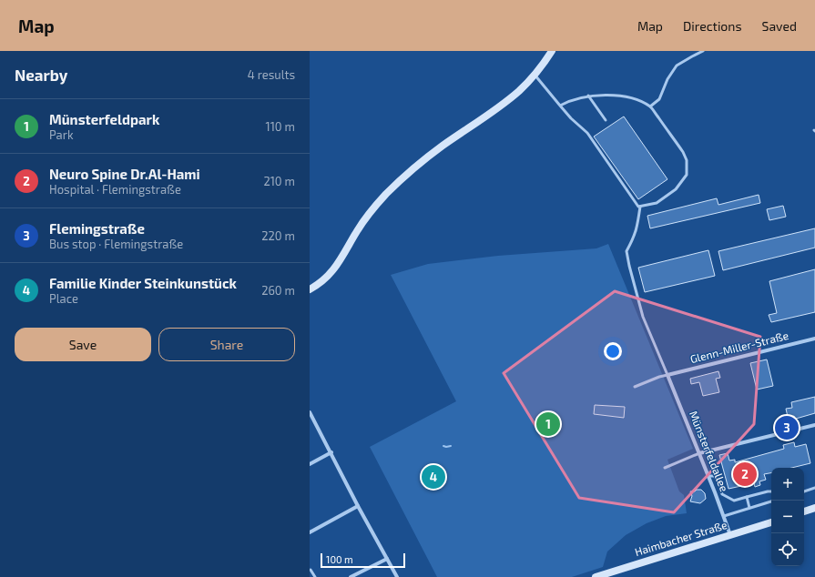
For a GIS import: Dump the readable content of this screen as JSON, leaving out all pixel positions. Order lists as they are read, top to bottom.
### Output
{
  "streets": {
    "street": ["Glenn-Miller-Straße", "Münsterfeldallee", "Haimbacher Straße"]
  },
  "crossings": [
    ["Glenn-Miller-Straße", "Münsterfeldallee"],
    ["Münsterfeldallee", "Haimbacher Straße"]
  ],
  "scale_bar": "100 m",
  "page": {
    "header": "Map",
    "nav": ["Map", "Directions", "Saved"],
    "heading": ["Nearby", "4 results"],
    "list": [
      {
        "mark": "1",
        "name": "Münsterfeldpark",
        "note": "Park",
        "value": "110 m"
      },
      {
        "mark": "2",
        "name": "Neuro Spine Dr.Al-Hami",
        "note": "Hospital · Flemingstraße",
        "value": "210 m"
      },
      {
        "mark": "3",
        "name": "Flemingstraße",
        "note": "Bus stop · Flemingstraße",
        "value": "220 m"
      },
      {
        "mark": "4",
        "name": "Familie Kinder Steinkunstück",
        "note": "Place",
        "value": "260 m"
      }
    ],
    "buttons": ["Save", "Share"],
    "pins": [
      "1",
      "3",
      "2",
      "4"
    ],
    "map_buttons": ["+", "−"],
    "scale": "100 m"
  }
}
